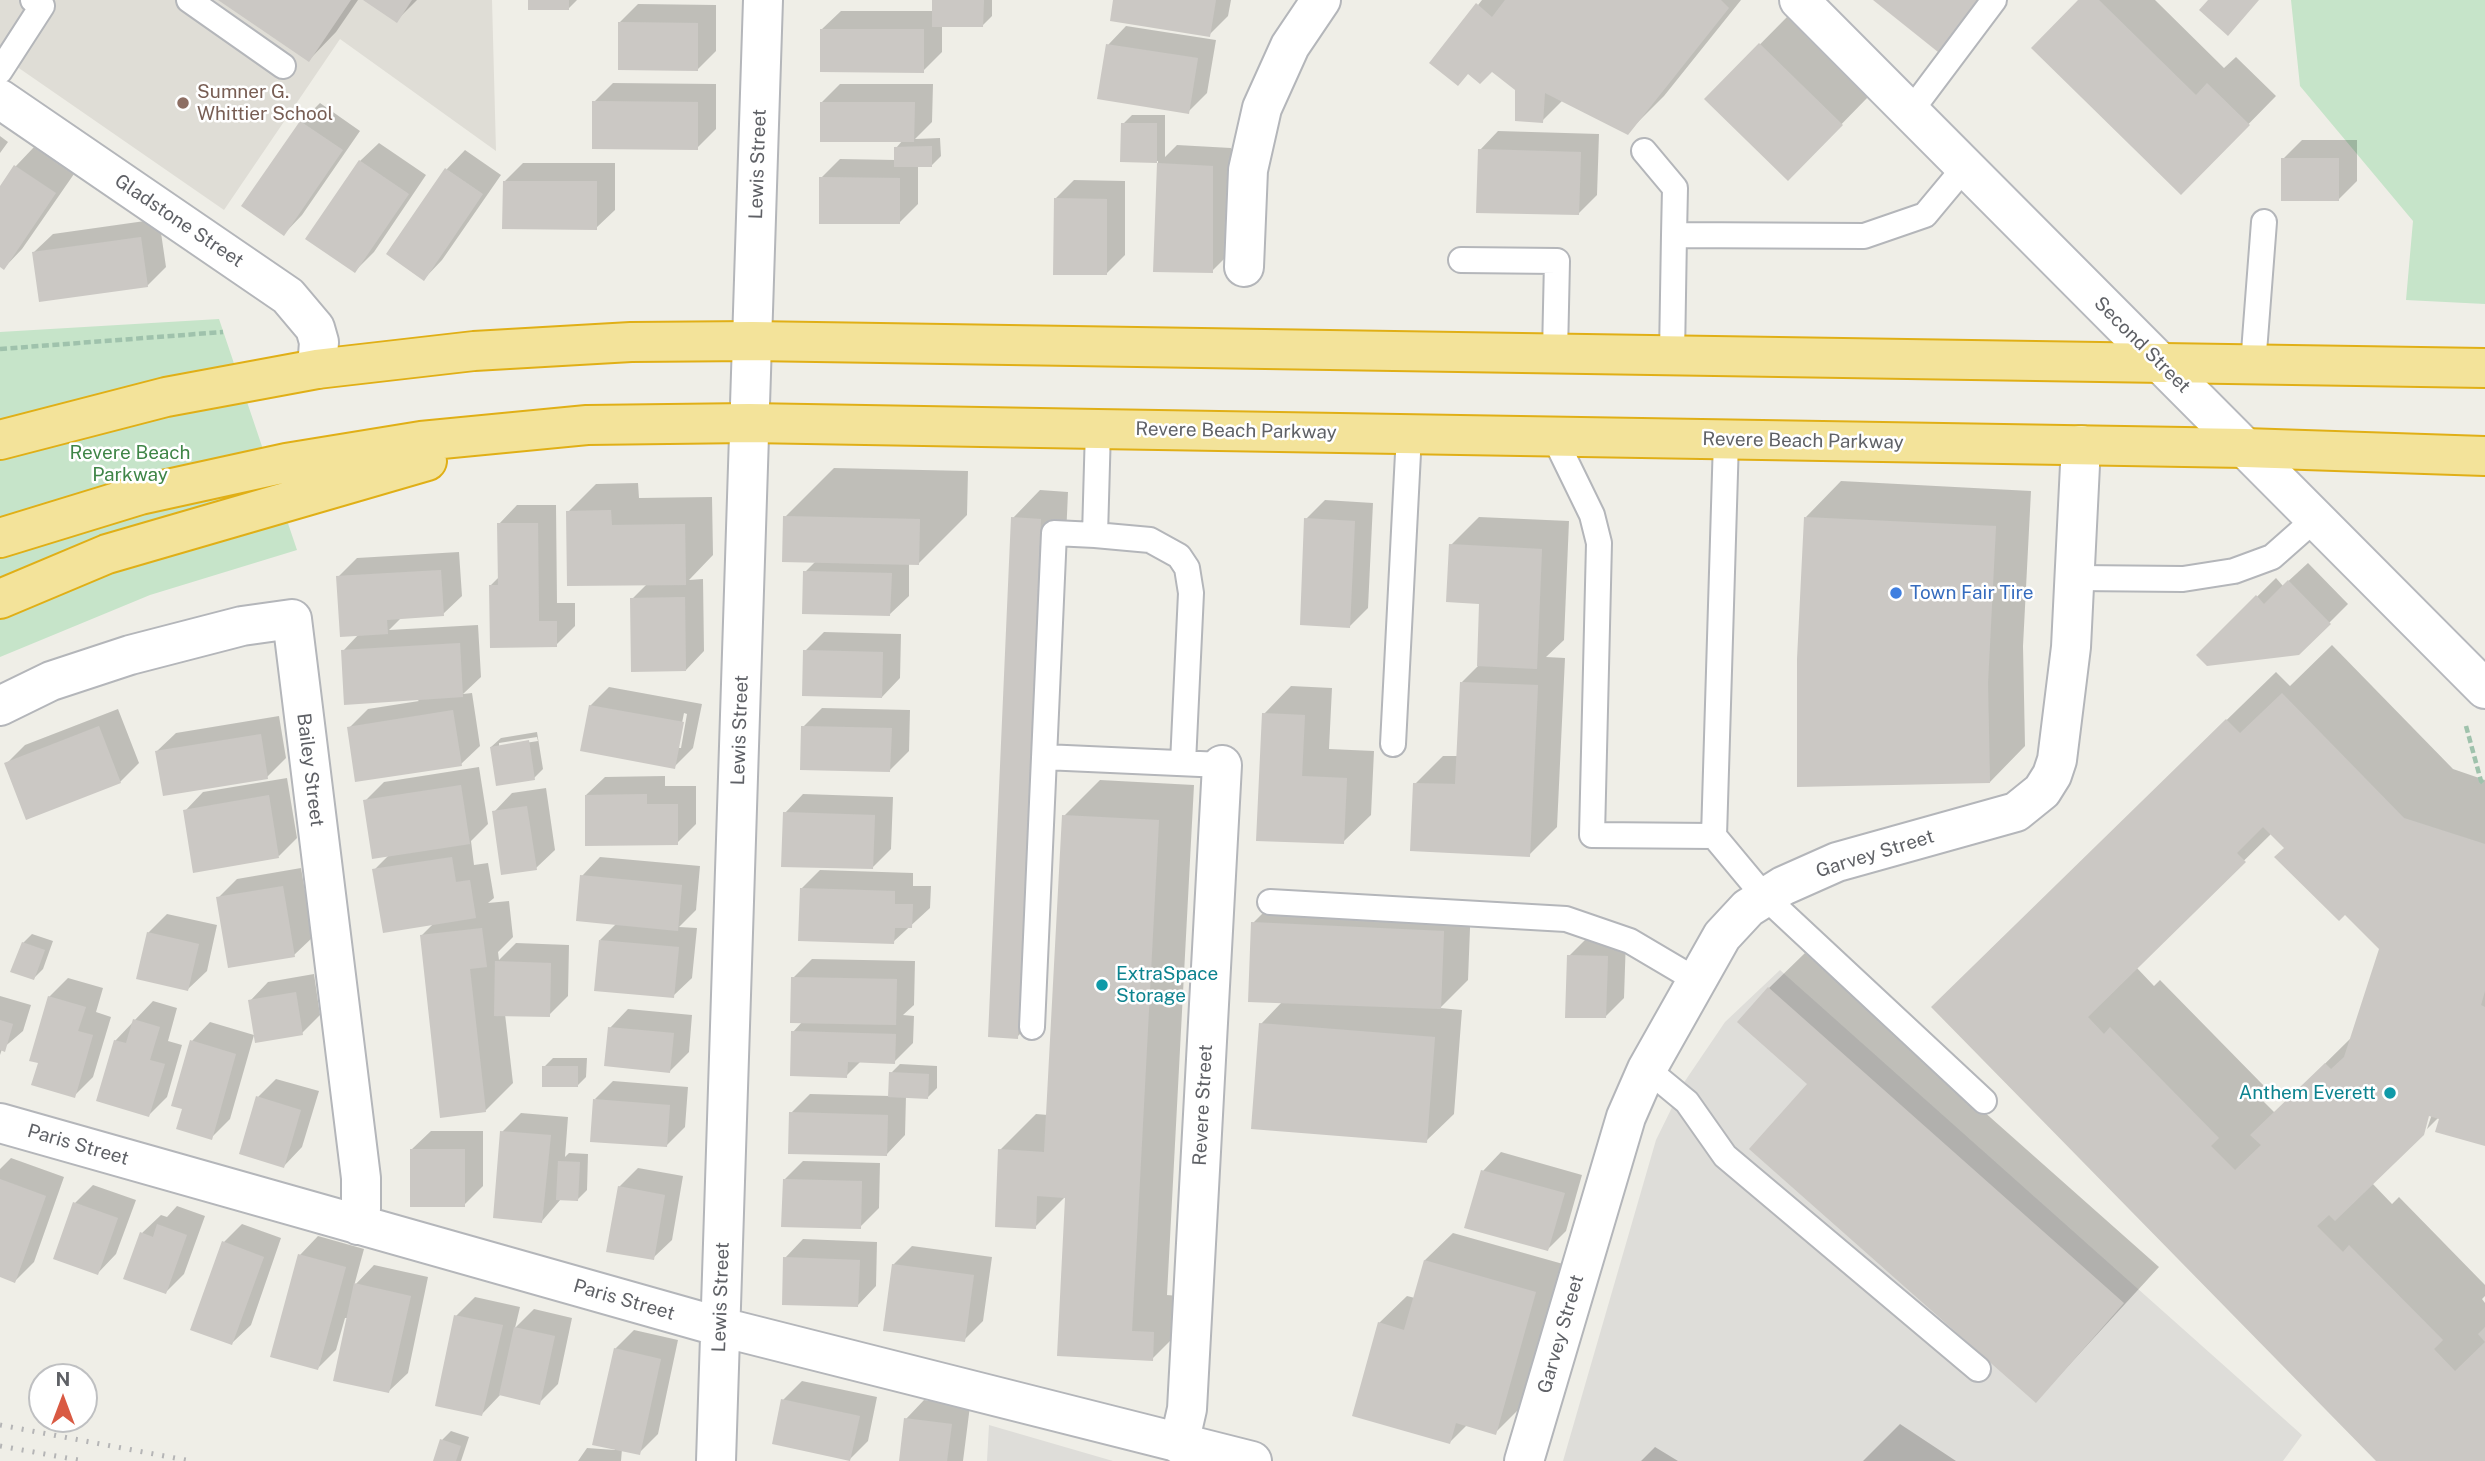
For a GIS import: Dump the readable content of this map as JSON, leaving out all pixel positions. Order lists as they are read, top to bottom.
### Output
{
  "streets": {
    "highway": ["Revere Beach Parkway"],
    "street": [
      "Lewis Street",
      "Gladstone Street",
      "Second Street",
      "Bailey Street",
      "Garvey Street",
      "Revere Street",
      "Paris Street"
    ]
  },
  "crossings": [
    ["Lewis Street", "Revere Beach Parkway"],
    ["Lewis Street", "Paris Street"],
    ["Second Street", "Revere Beach Parkway"],
    ["Revere Beach Parkway", "Garvey Street"],
    ["Bailey Street", "Paris Street"],
    ["Revere Street", "Paris Street"]
  ],
  "parks": ["Revere Beach Parkway"],
  "places": [
    "Sumner G. Whittier School",
    "Town Fair Tire",
    "ExtraSpace Storage",
    "Anthem Everett"
  ],
  "north": "top"
}
